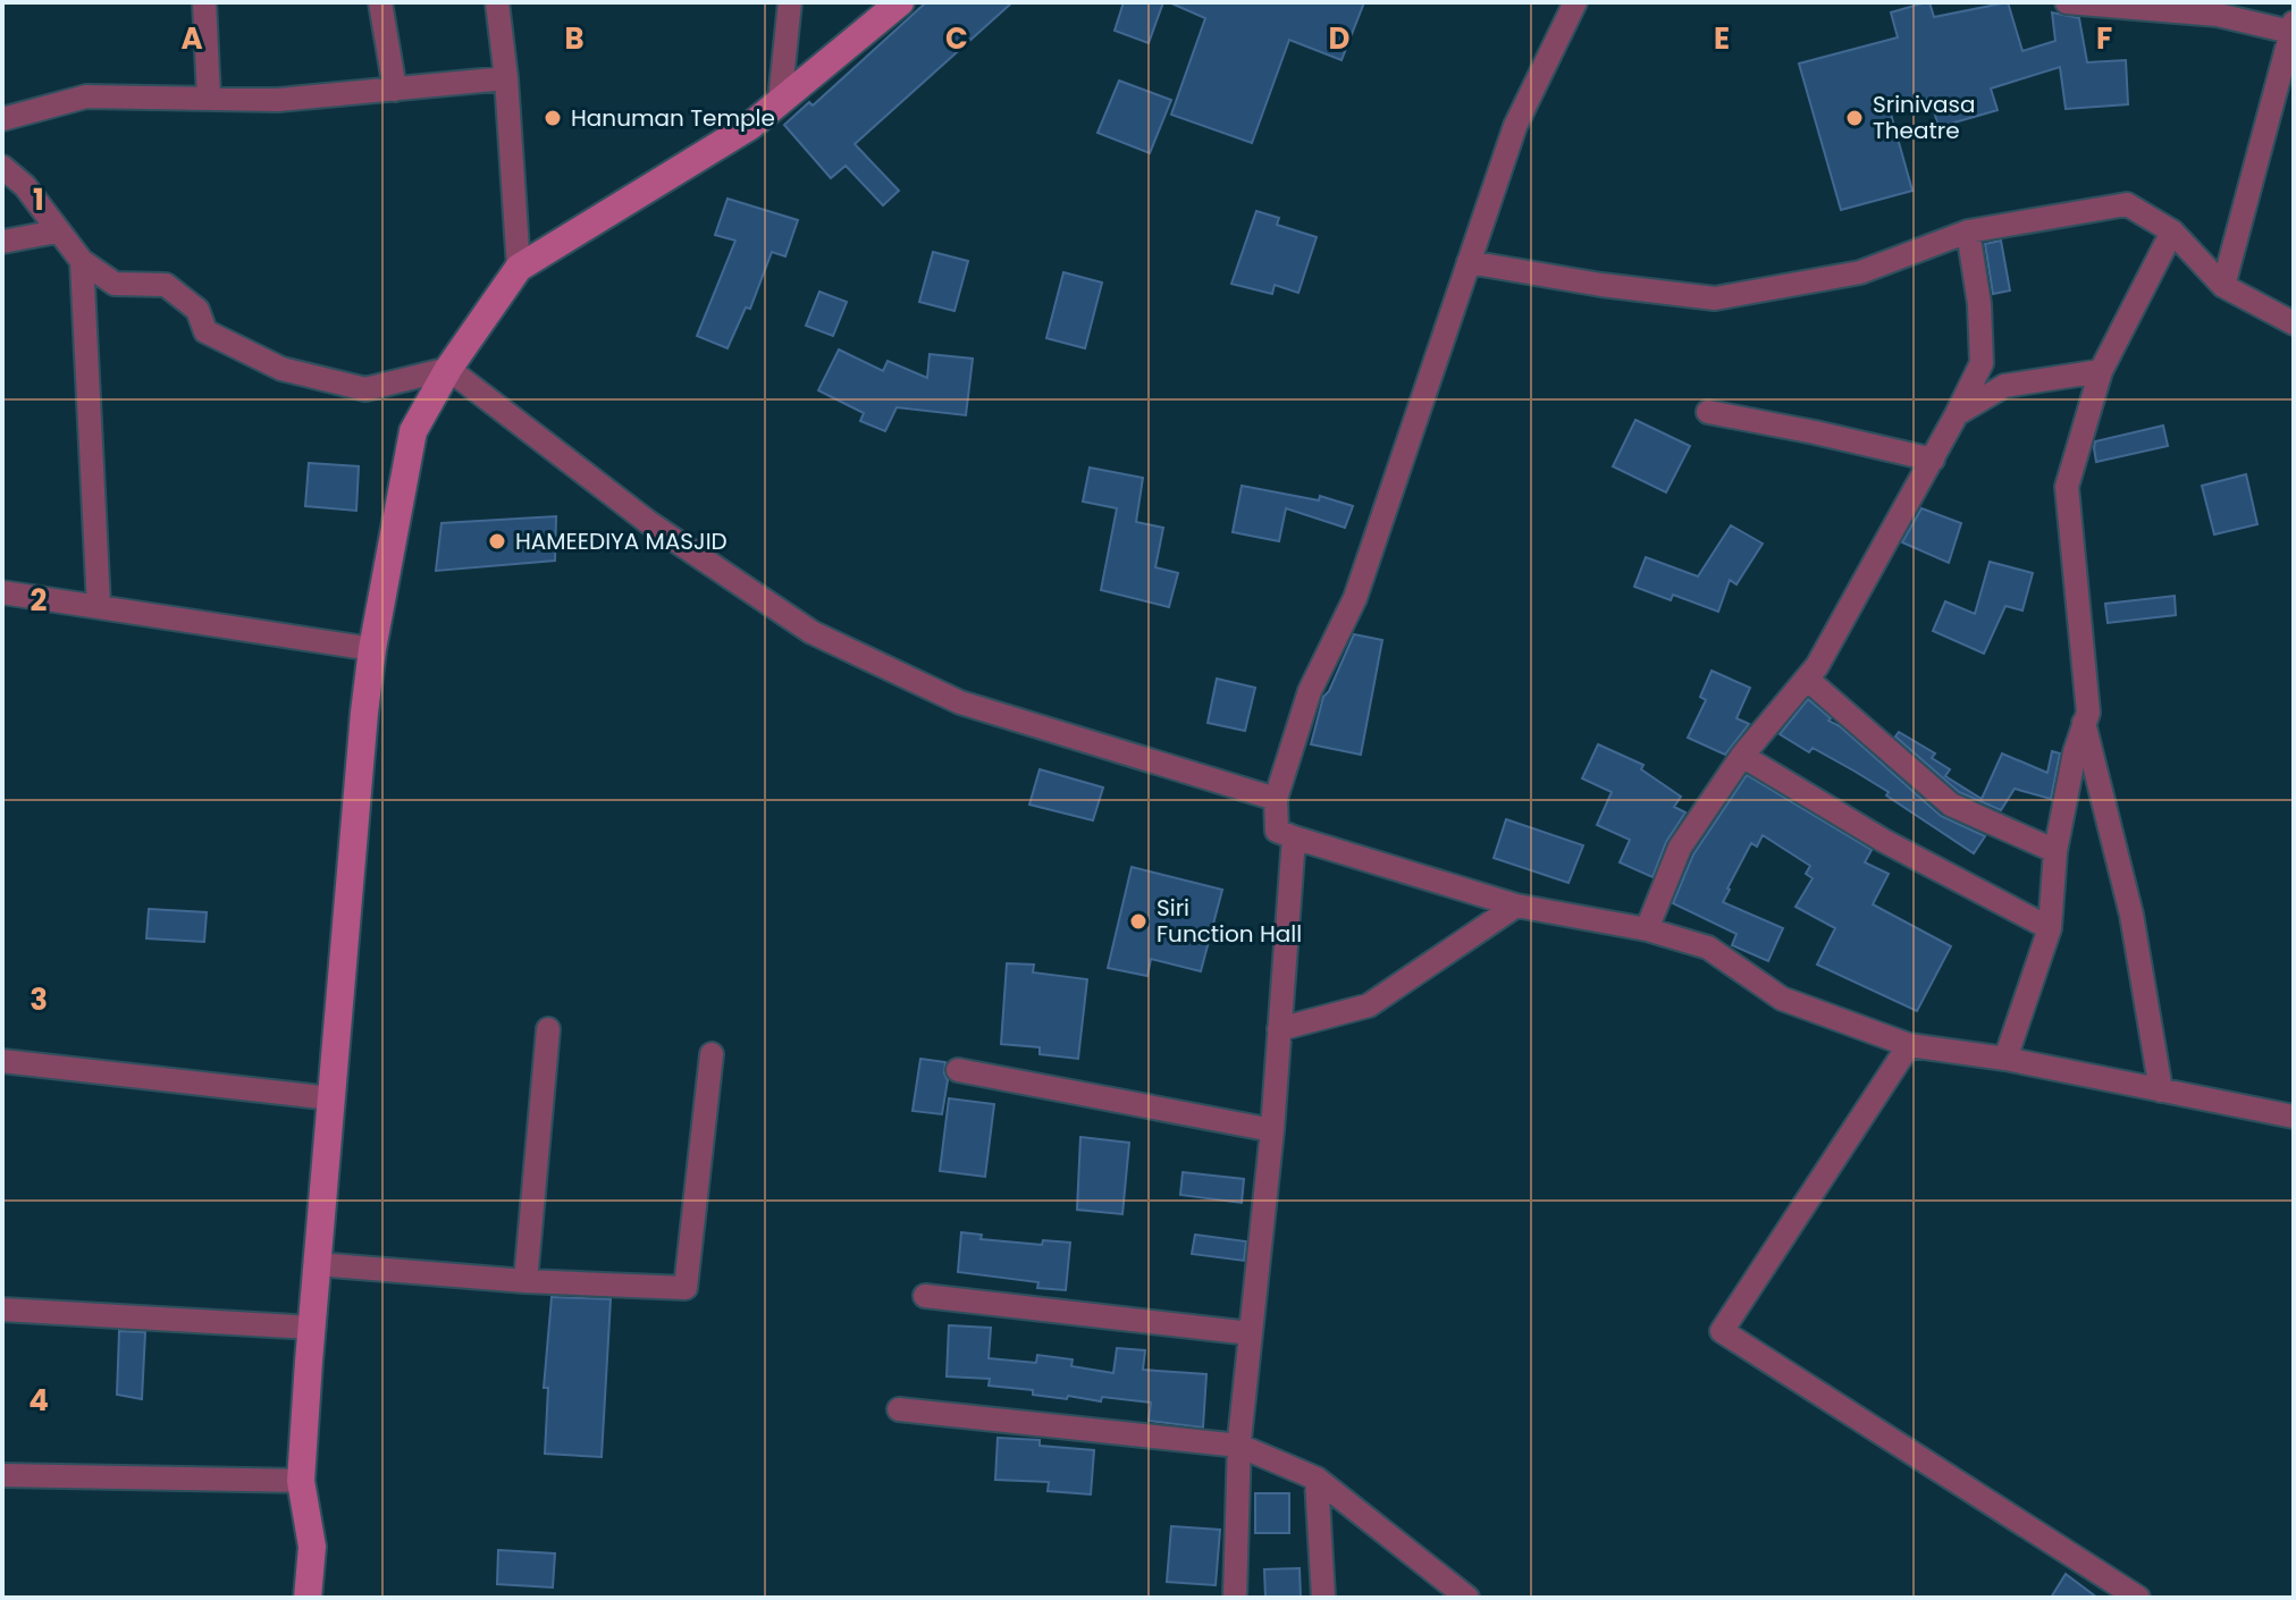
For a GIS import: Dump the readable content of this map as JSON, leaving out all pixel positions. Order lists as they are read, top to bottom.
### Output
{
  "places": [
    "Hanuman Temple",
    "Srinivasa Theatre",
    "HAMEEDIYA MASJID",
    "Siri Function Hall"
  ],
  "grid": {
    "columns": [
      "A",
      "B",
      "C",
      "D",
      "E",
      "F"
    ],
    "rows": [
      "1",
      "2",
      "3",
      "4"
    ]
  }
}
